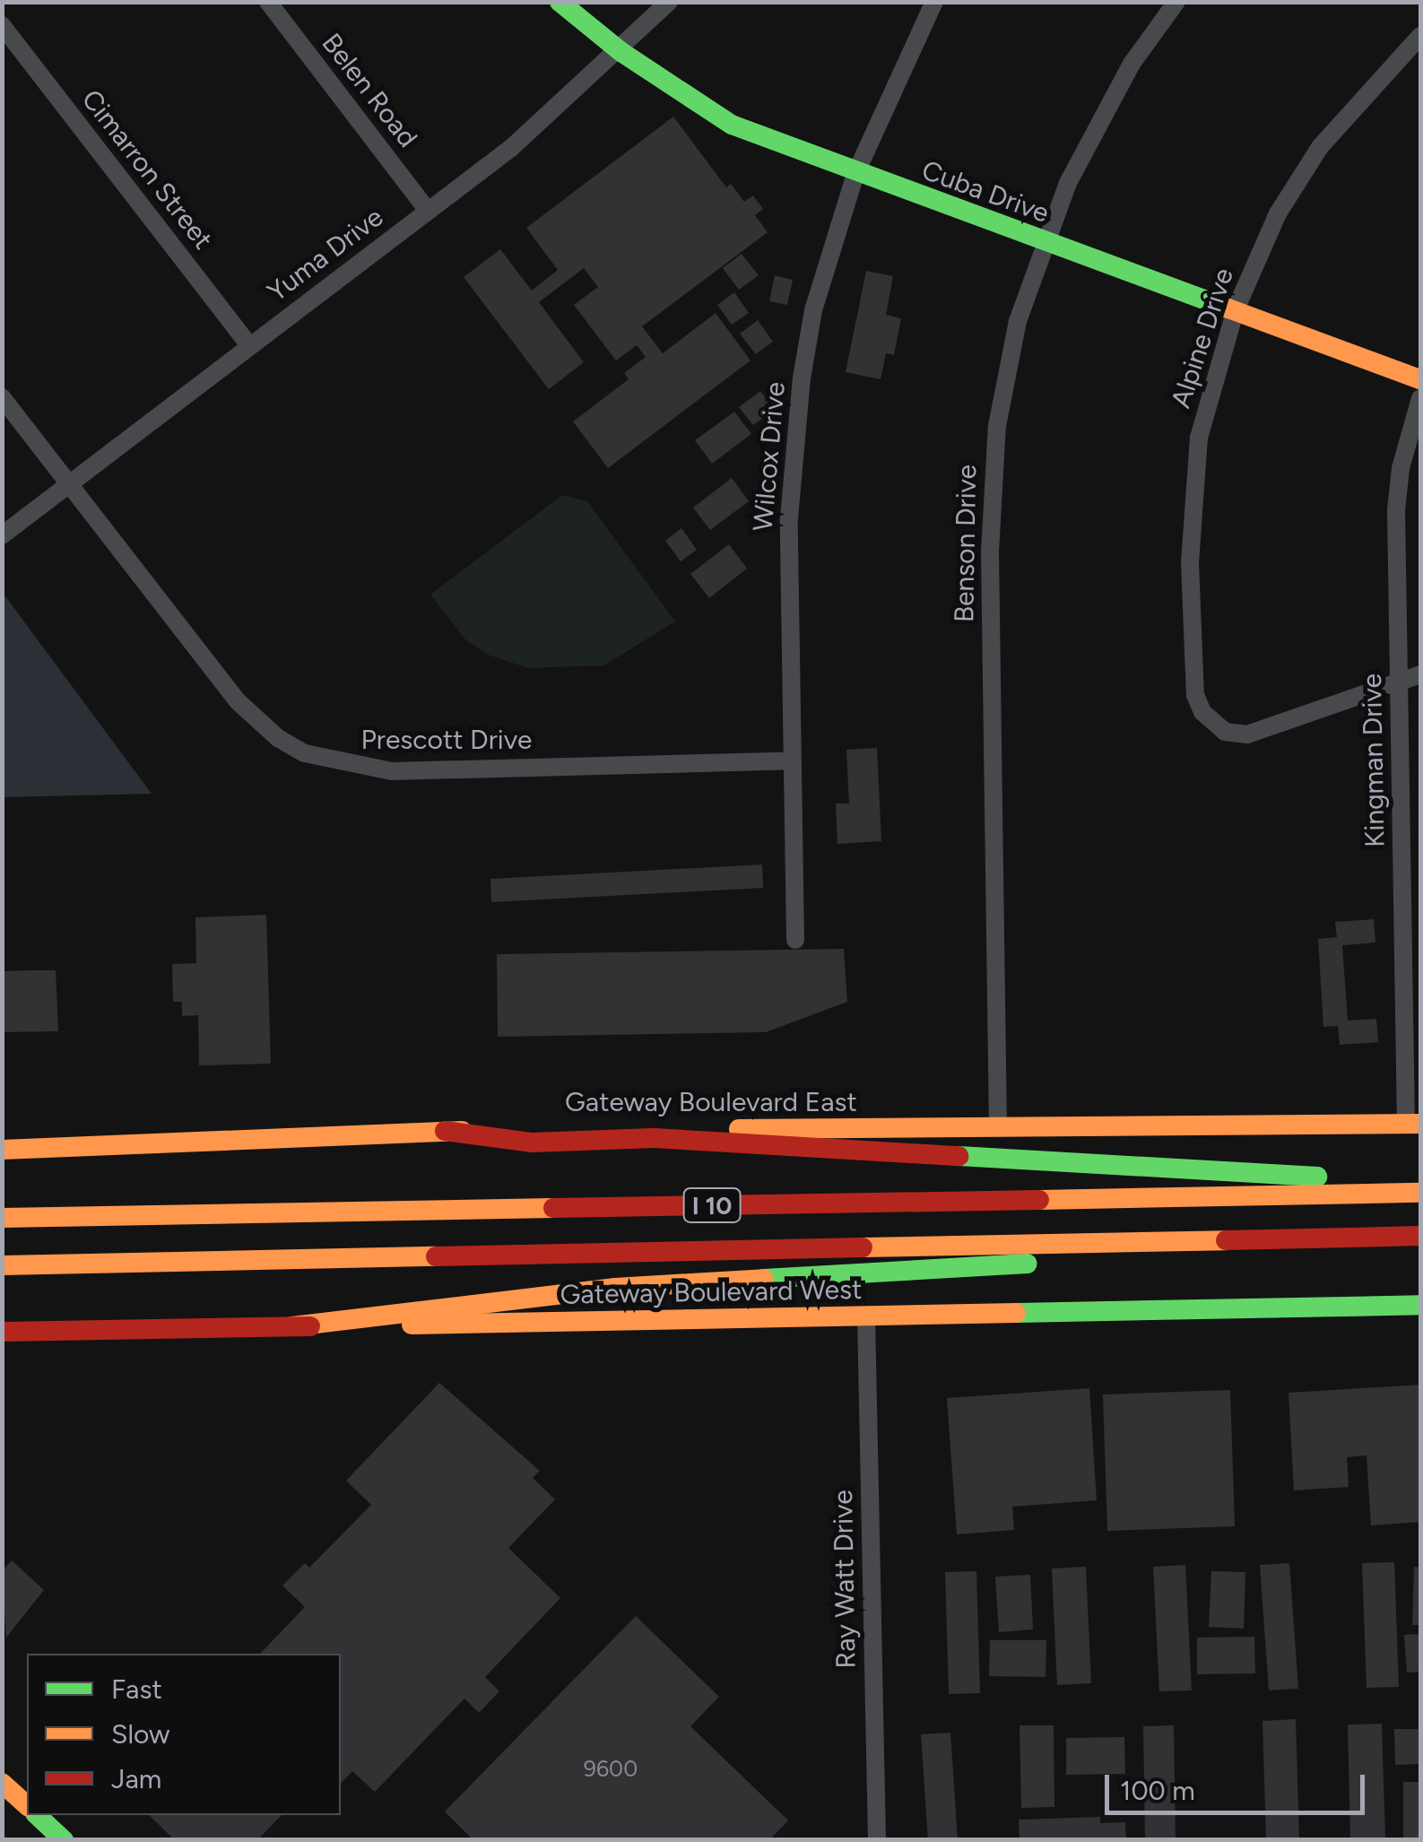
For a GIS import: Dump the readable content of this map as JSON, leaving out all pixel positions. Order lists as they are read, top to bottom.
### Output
{
  "streets": {
    "main road": [
      "Cuba Drive",
      "Gateway Boulevard East",
      "I 10",
      "Gateway Boulevard West"
    ],
    "street": [
      "Belen Road",
      "Cimarron Street",
      "Yuma Drive",
      "Alpine Drive",
      "Wilcox Drive",
      "Benson Drive",
      "Prescott Drive",
      "Kingman Drive",
      "Ray Watt Drive"
    ]
  },
  "crossings": [
    ["Belen Road", "Yuma Drive"],
    ["Cimarron Street", "Yuma Drive"],
    ["Cuba Drive", "Yuma Drive"],
    ["Cuba Drive", "Alpine Drive"],
    ["Cuba Drive", "Wilcox Drive"],
    ["Cuba Drive", "Benson Drive"],
    ["Yuma Drive", "Prescott Drive"],
    ["Alpine Drive", "Kingman Drive"],
    ["Wilcox Drive", "Prescott Drive"],
    ["Benson Drive", "Gateway Boulevard East"],
    ["Kingman Drive", "Gateway Boulevard East"],
    ["Gateway Boulevard West", "Ray Watt Drive"]
  ],
  "house_numbers": ["9600"],
  "legend": ["Fast", "Slow", "Jam"],
  "scale_bar": "100 m"
}
